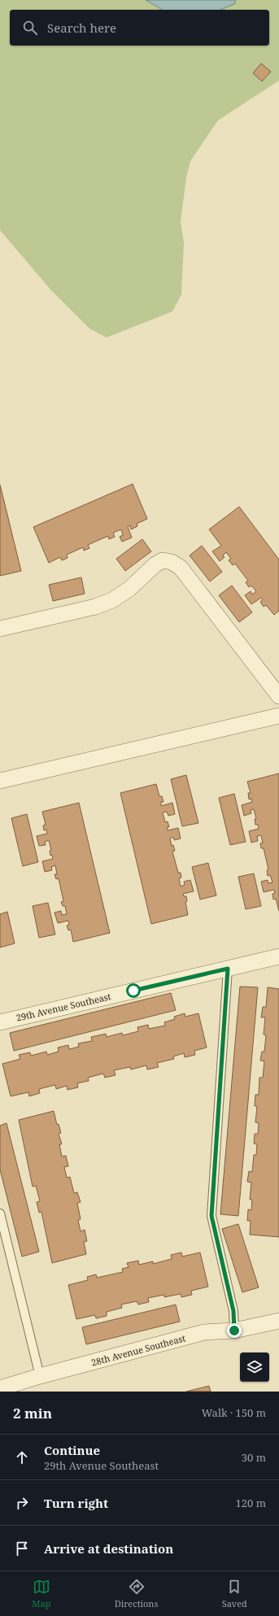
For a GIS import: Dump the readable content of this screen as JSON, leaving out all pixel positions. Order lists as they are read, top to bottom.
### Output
{
  "streets": {
    "street": ["29th Avenue Southeast", "28th Avenue Southeast"]
  },
  "page": {
    "search": "Search here",
    "heading": ["2 min", "Walk · 150 m"],
    "list": [
      ["Continue", "29th Avenue Southeast", "30 m"],
      ["Turn right", "120 m"],
      "Arrive at destination"
    ],
    "nav": ["Map", "Directions", "Saved"]
  }
}
